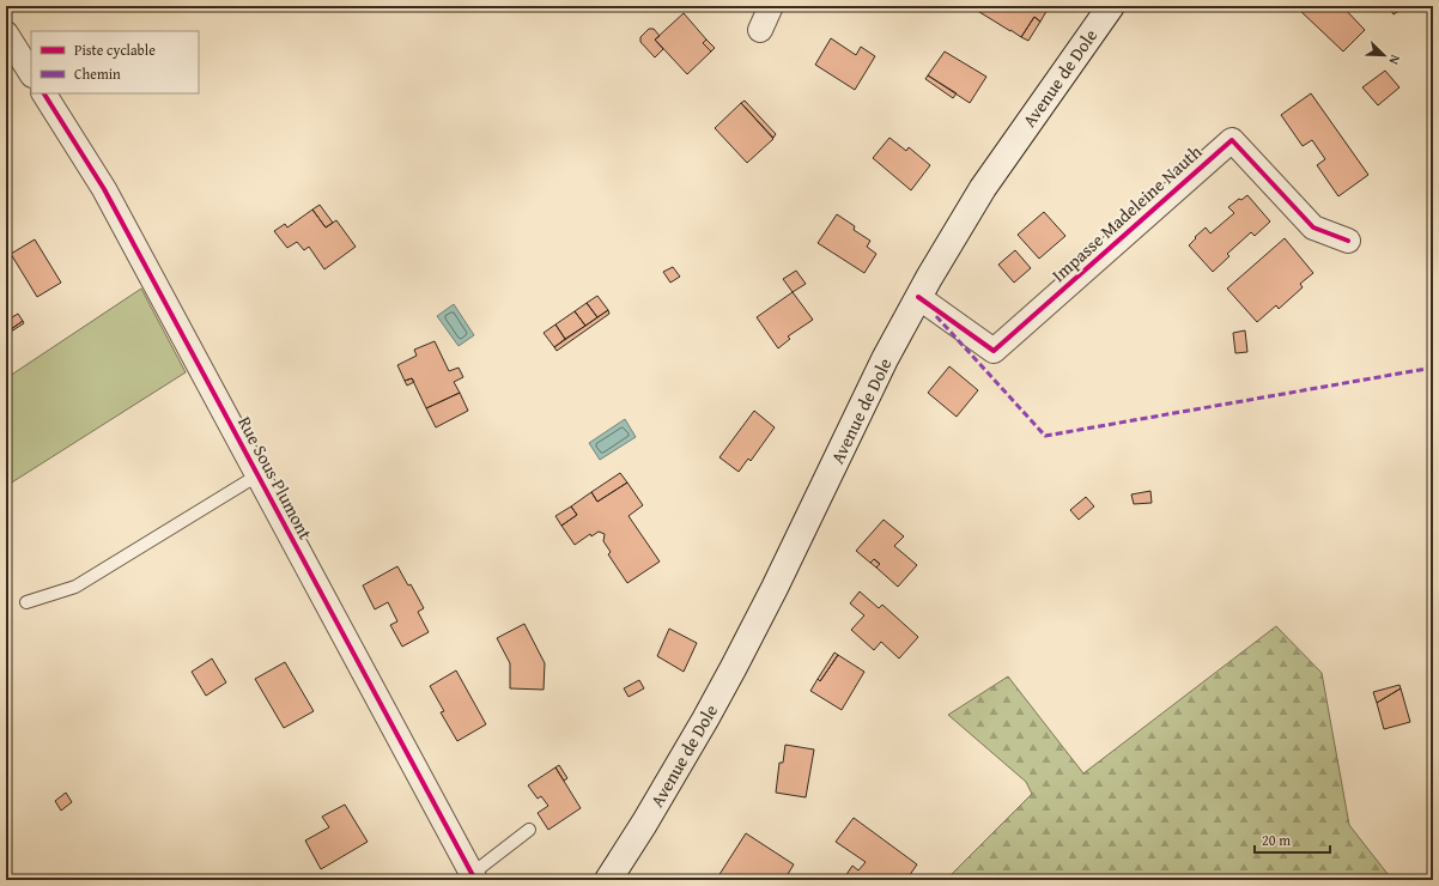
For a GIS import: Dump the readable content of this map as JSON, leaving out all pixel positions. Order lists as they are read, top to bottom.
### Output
{
  "streets": {
    "main road": ["Avenue de Dole"],
    "street": ["Impasse Madeleine Nauth", "Rue Sous Plumont"]
  },
  "crossings": [
    ["Avenue de Dole", "Impasse Madeleine Nauth"]
  ],
  "legend": ["Piste cyclable", "Chemin"],
  "scale_bar": "20 m",
  "north": "bottom right"
}
